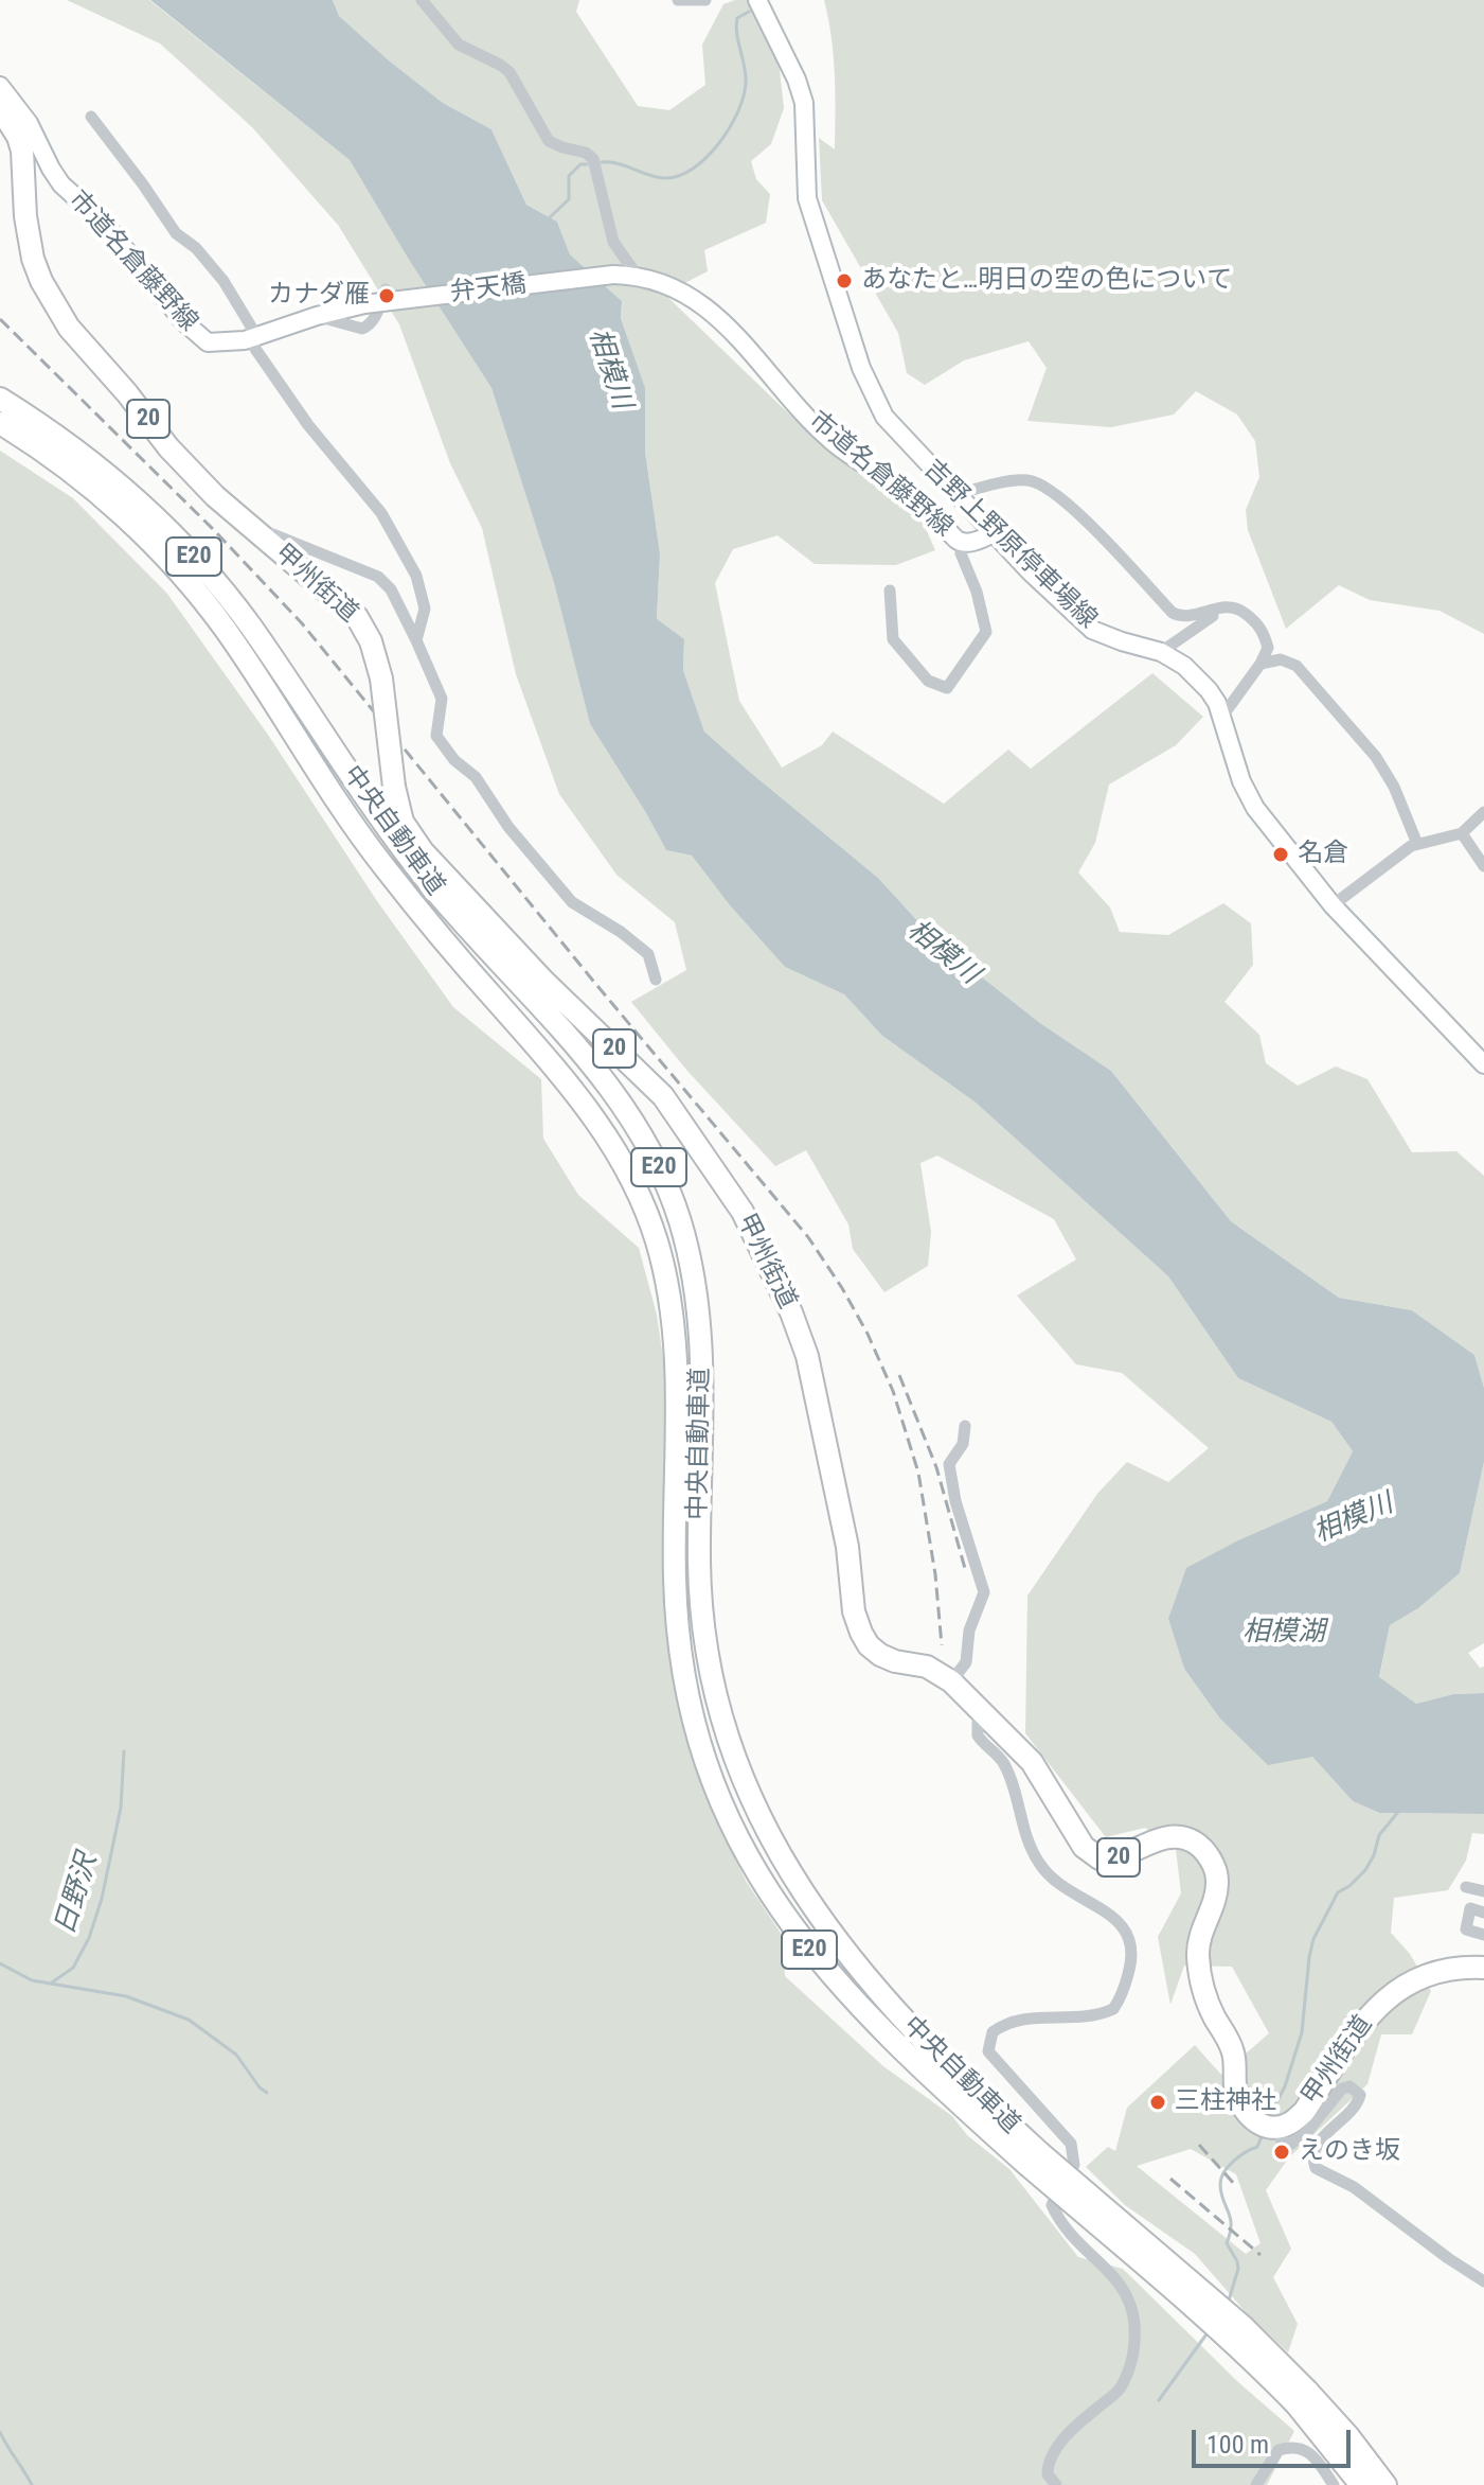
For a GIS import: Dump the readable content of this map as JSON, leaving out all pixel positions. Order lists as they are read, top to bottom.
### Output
{
  "streets": {
    "highway": [
      "20",
      "E20",
      "甲州街道",
      "中央自動車道"
    ],
    "main road": ["市道名倉藤野線", "弁天橋", "吉野上野原停車場線"]
  },
  "crossings": [
    ["市道名倉藤野線", "弁天橋"],
    ["市道名倉藤野線", "吉野上野原停車場線"]
  ],
  "water": ["相模川", "相模湖", "日野沢"],
  "places": [
    "あなたと…明日の空の色について",
    "カナダ雁",
    "名倉",
    "三柱神社",
    "えのき坂"
  ],
  "scale_bar": "100 m"
}
